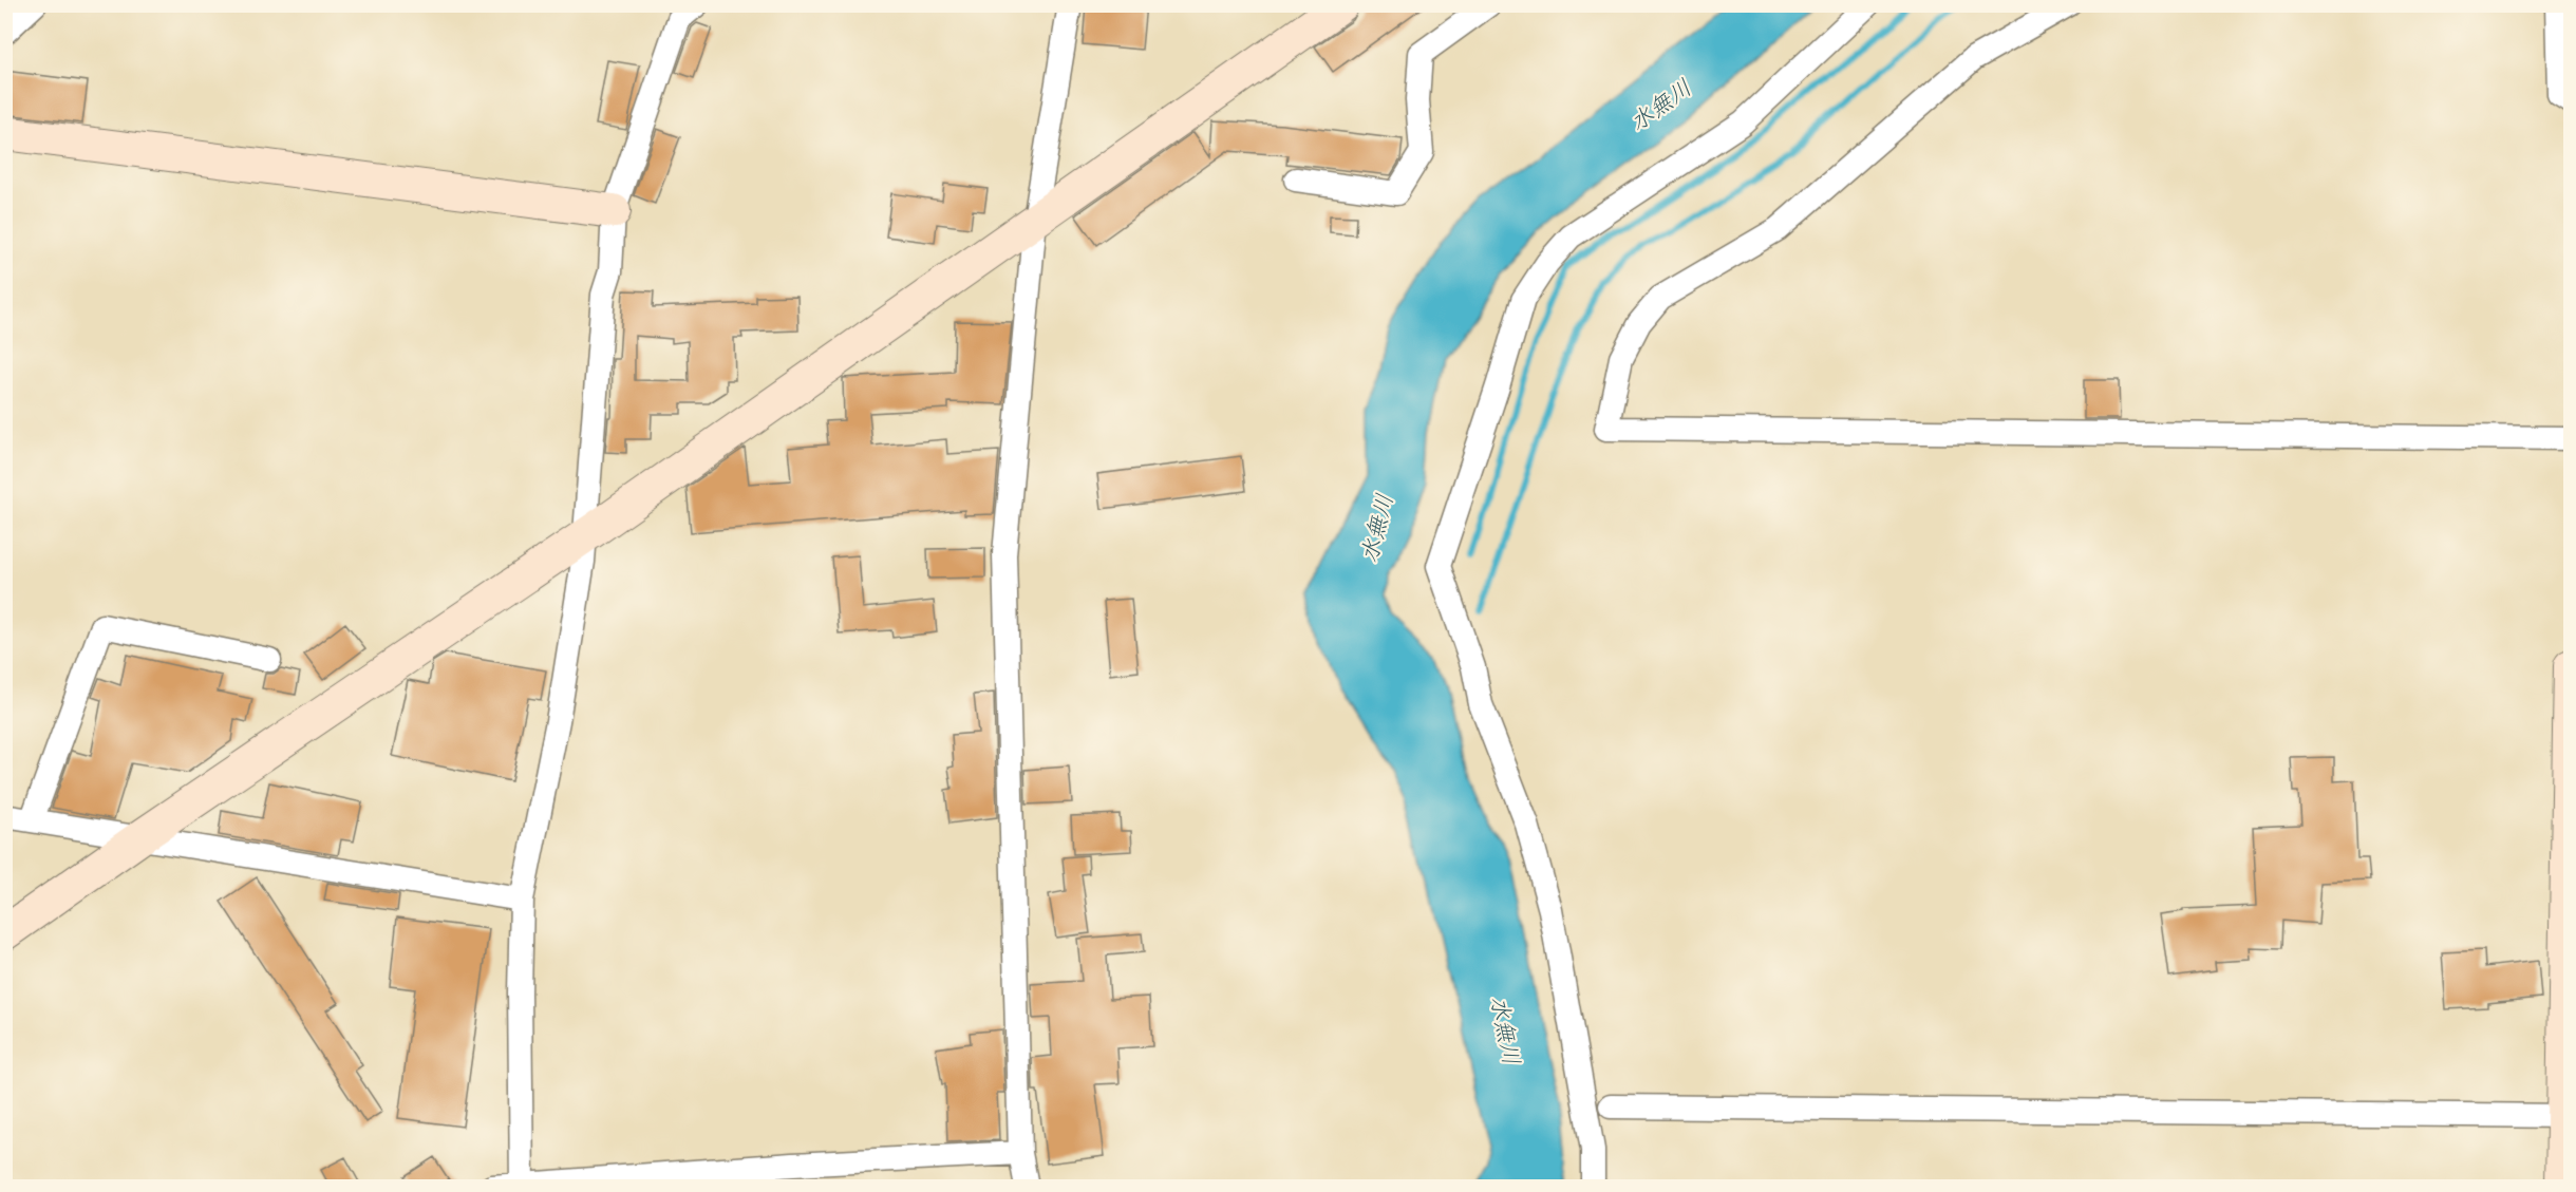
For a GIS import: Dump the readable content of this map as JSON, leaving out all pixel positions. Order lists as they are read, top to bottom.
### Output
{
  "water": ["水無川"]
}
